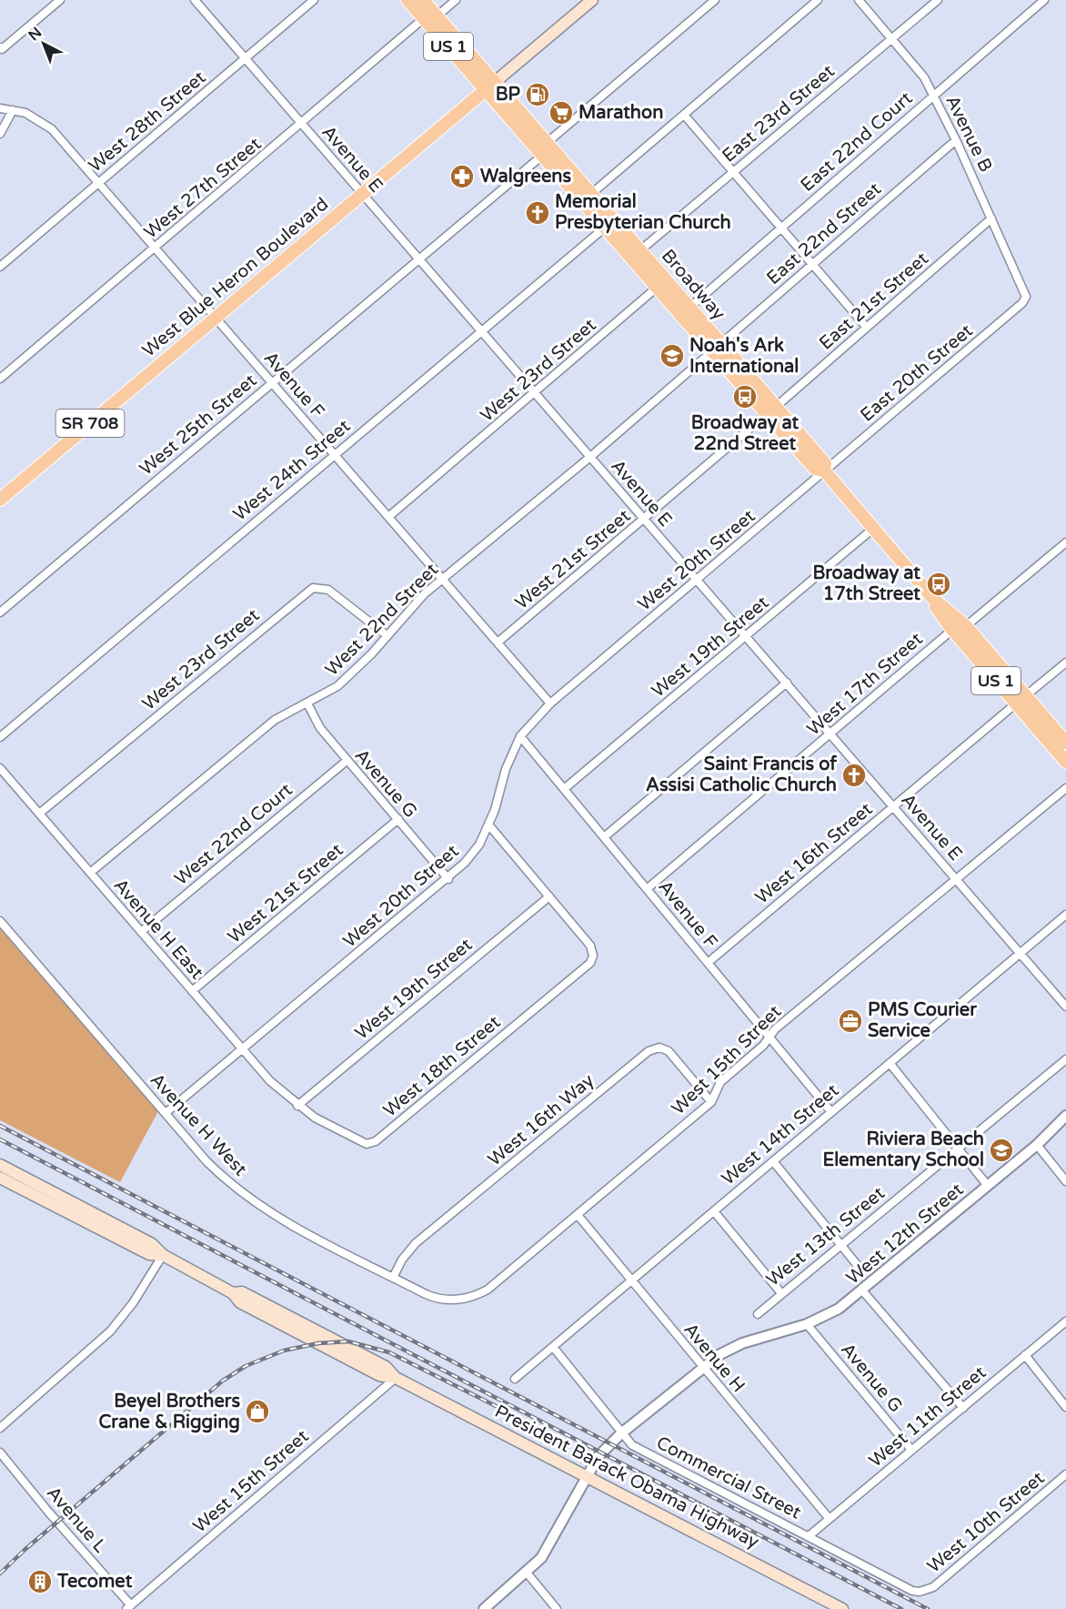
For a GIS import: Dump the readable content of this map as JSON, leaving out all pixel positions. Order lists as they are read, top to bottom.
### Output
{
  "streets": {
    "main road": [
      "US 1",
      "West Blue Heron Boulevard",
      "Broadway",
      "SR 708",
      "President Barack Obama Highway"
    ],
    "street": [
      "East 23rd Street",
      "West 28th Street",
      "Avenue B",
      "East 22nd Court",
      "Avenue E",
      "West 27th Street",
      "East 22nd Street",
      "East 21st Street",
      "West 23rd Street",
      "East 20th Street",
      "Avenue F",
      "West 25th Street",
      "West 24th Street",
      "West 21st Street",
      "West 20th Street",
      "West 22nd Street",
      "West 19th Street",
      "West 17th Street",
      "Avenue G",
      "West 22nd Court",
      "West 16th Street",
      "Avenue H East",
      "West 15th Street",
      "West 18th Street",
      "West 16th Way",
      "Avenue H West",
      "West 14th Street",
      "West 12th Street",
      "West 13th Street",
      "Avenue H",
      "West 11th Street",
      "Commercial Street",
      "Avenue L",
      "West 10th Street"
    ]
  },
  "crossings": [
    ["East 23rd Street", "Avenue B"],
    ["East 23rd Street", "Broadway"],
    ["West 28th Street", "Avenue E"],
    ["West 28th Street", "Avenue F"],
    ["Avenue B", "East 22nd Court"],
    ["Avenue B", "East 22nd Street"],
    ["Avenue B", "East 21st Street"],
    ["Avenue B", "East 20th Street"],
    ["East 22nd Court", "Broadway"],
    ["Avenue E", "West 27th Street"],
    ["Avenue E", "West Blue Heron Boulevard"],
    ["Avenue E", "West 23rd Street"],
    ["Avenue E", "West 25th Street"],
    ["Avenue E", "West 24th Street"],
    ["Avenue E", "West 21st Street"],
    ["Avenue E", "West 20th Street"],
    ["Avenue E", "West 22nd Street"],
    ["Avenue E", "West 19th Street"],
    ["Avenue E", "West 17th Street"],
    ["Avenue E", "West 16th Street"],
    ["Avenue E", "West 15th Street"],
    ["Avenue E", "West 14th Street"],
    ["West 27th Street", "Broadway"],
    ["West 27th Street", "Avenue F"],
    ["East 22nd Street", "Broadway"],
    ["East 22nd Street", "West 22nd Street"],
    ["West Blue Heron Boulevard", "Broadway"],
    ["West Blue Heron Boulevard", "Avenue F"],
    ["Broadway", "East 21st Street"],
    ["Broadway", "West 23rd Street"],
    ["Broadway", "East 20th Street"],
    ["Broadway", "West 25th Street"],
    ["Broadway", "West 24th Street"],
    ["Broadway", "West 21st Street"],
    ["Broadway", "West 20th Street"],
    ["Broadway", "West 22nd Street"],
    ["Broadway", "West 19th Street"],
    ["Broadway", "West 17th Street"],
    ["Broadway", "West 16th Street"],
    ["East 21st Street", "West 21st Street"],
    ["West 23rd Street", "Avenue F"],
    ["West 23rd Street", "West 22nd Street"],
    ["West 23rd Street", "Avenue H East"],
    ["East 20th Street", "West 20th Street"],
    ["Avenue F", "West 25th Street"],
    ["Avenue F", "West 24th Street"],
    ["Avenue F", "West 21st Street"],
    ["Avenue F", "West 20th Street"],
    ["Avenue F", "West 22nd Street"],
    ["Avenue F", "West 19th Street"],
    ["Avenue F", "West 17th Street"],
    ["Avenue F", "West 16th Street"],
    ["Avenue F", "West 15th Street"],
    ["Avenue F", "West 14th Street"],
    ["West 21st Street", "Avenue G"],
    ["West 21st Street", "Avenue H East"],
    ["West 20th Street", "Avenue G"],
    ["West 20th Street", "Avenue H East"],
    ["West 20th Street", "Avenue H West"],
    ["West 22nd Street", "Avenue G"],
    ["West 22nd Street", "Avenue H East"],
    ["West 19th Street", "Avenue H East"],
    ["West 19th Street", "West 18th Street"],
    ["Avenue G", "West 22nd Court"],
    ["Avenue G", "West 12th Street"],
    ["Avenue G", "West 11th Street"],
    ["West 22nd Court", "Avenue H East"],
    ["Avenue H East", "West 18th Street"],
    ["West 15th Street", "West 16th Way"],
    ["West 15th Street", "Avenue H West"],
    ["West 15th Street", "Avenue H"],
    ["West 15th Street", "President Barack Obama Highway"],
    ["West 15th Street", "Avenue L"],
    ["West 16th Way", "Avenue H West"],
    ["West 14th Street", "Avenue H"],
    ["West 14th Street", "Commercial Street"],
    ["Avenue H", "West 11th Street"],
    ["West 11th Street", "Commercial Street"],
    ["Commercial Street", "West 10th Street"]
  ],
  "places": {
    "fuel station": ["BP"],
    "supermarket": ["Marathon"],
    "pharmacy": ["Walgreens"],
    "church": ["Memorial Presbyterian Church", "Saint Francis of Assisi Catholic Church"],
    "school or university": ["Noah's Ark International", "Riviera Beach Elementary School"],
    "bus stop": ["Broadway at 22nd Street", "Broadway at 17th Street"],
    "office": ["PMS Courier Service"],
    "shop": ["Beyel Brothers Crane & Rigging"],
    "building": ["Tecomet"]
  },
  "north": "top left"
}
